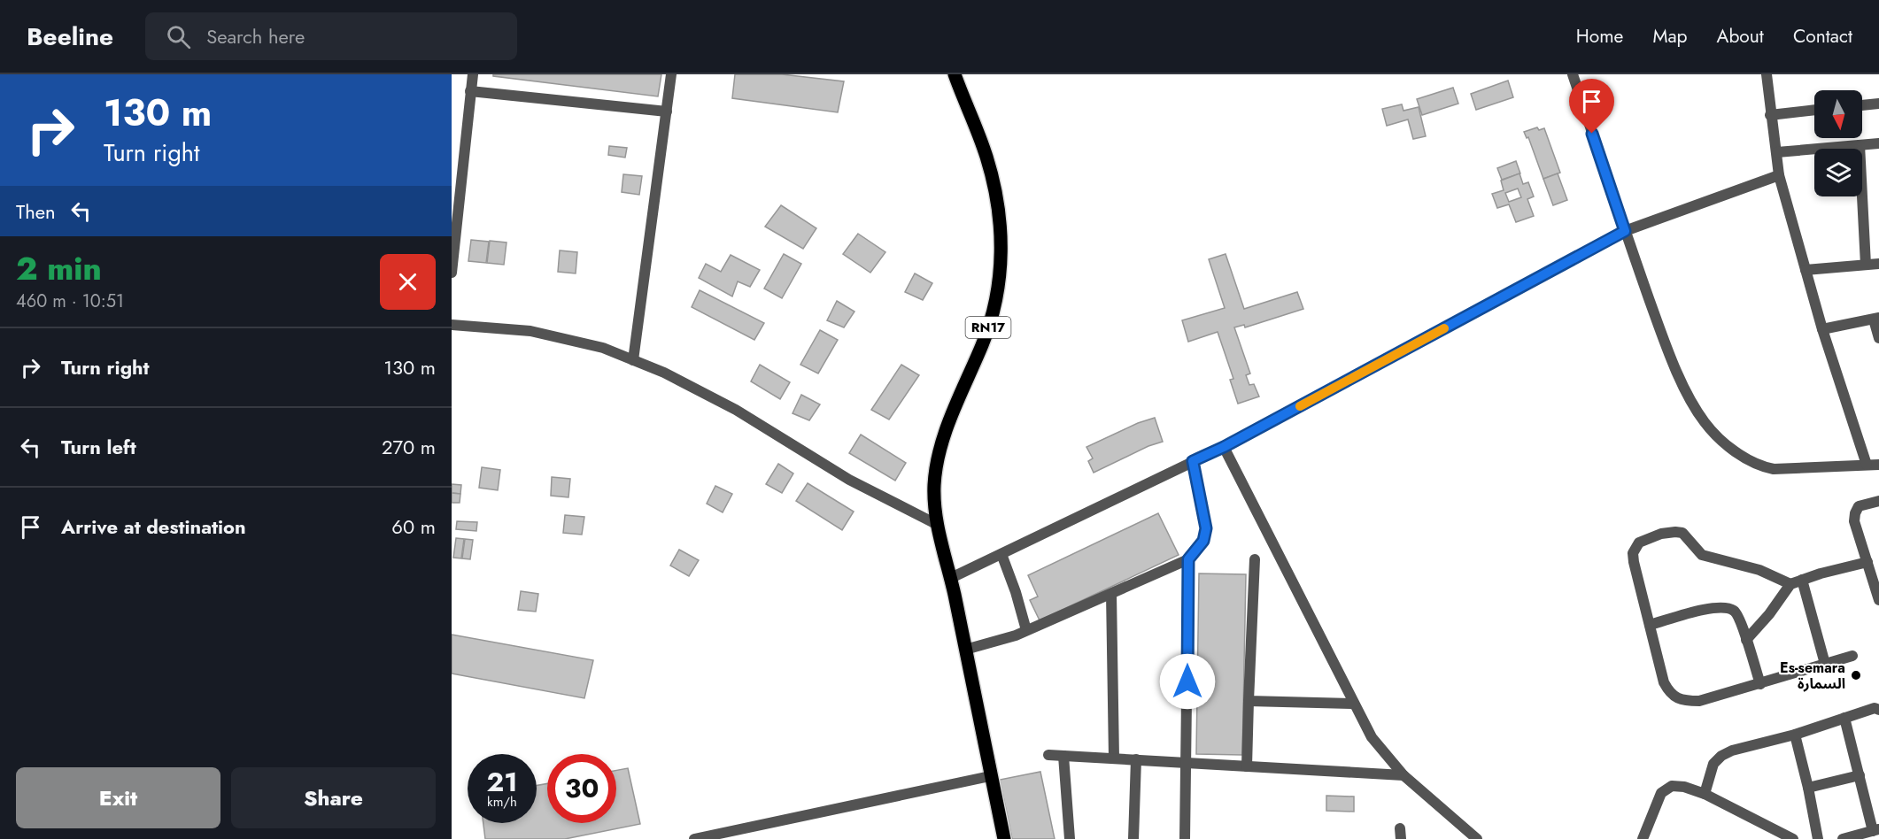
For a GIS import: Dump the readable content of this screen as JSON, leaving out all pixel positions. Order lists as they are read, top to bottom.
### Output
{
  "streets": {
    "main road": ["RN17"]
  },
  "places": ["Es-semara السمارة"],
  "north": "bottom",
  "page": {
    "header": "Beeline",
    "search": "Search here",
    "nav": [
      "Home",
      "Map",
      "About",
      "Contact"
    ],
    "turn": ["130 m", "Turn right"],
    "then": "Then",
    "heading": ["2 min", "460 m · 10:51"],
    "list": [
      {
        "name": "Turn right",
        "value": "130 m"
      },
      {
        "name": "Turn left",
        "value": "270 m"
      },
      {
        "name": "Arrive at destination",
        "value": "60 m"
      }
    ],
    "speed": "21 km/h",
    "limit": "30",
    "buttons": ["Exit", "Share"]
  }
}
